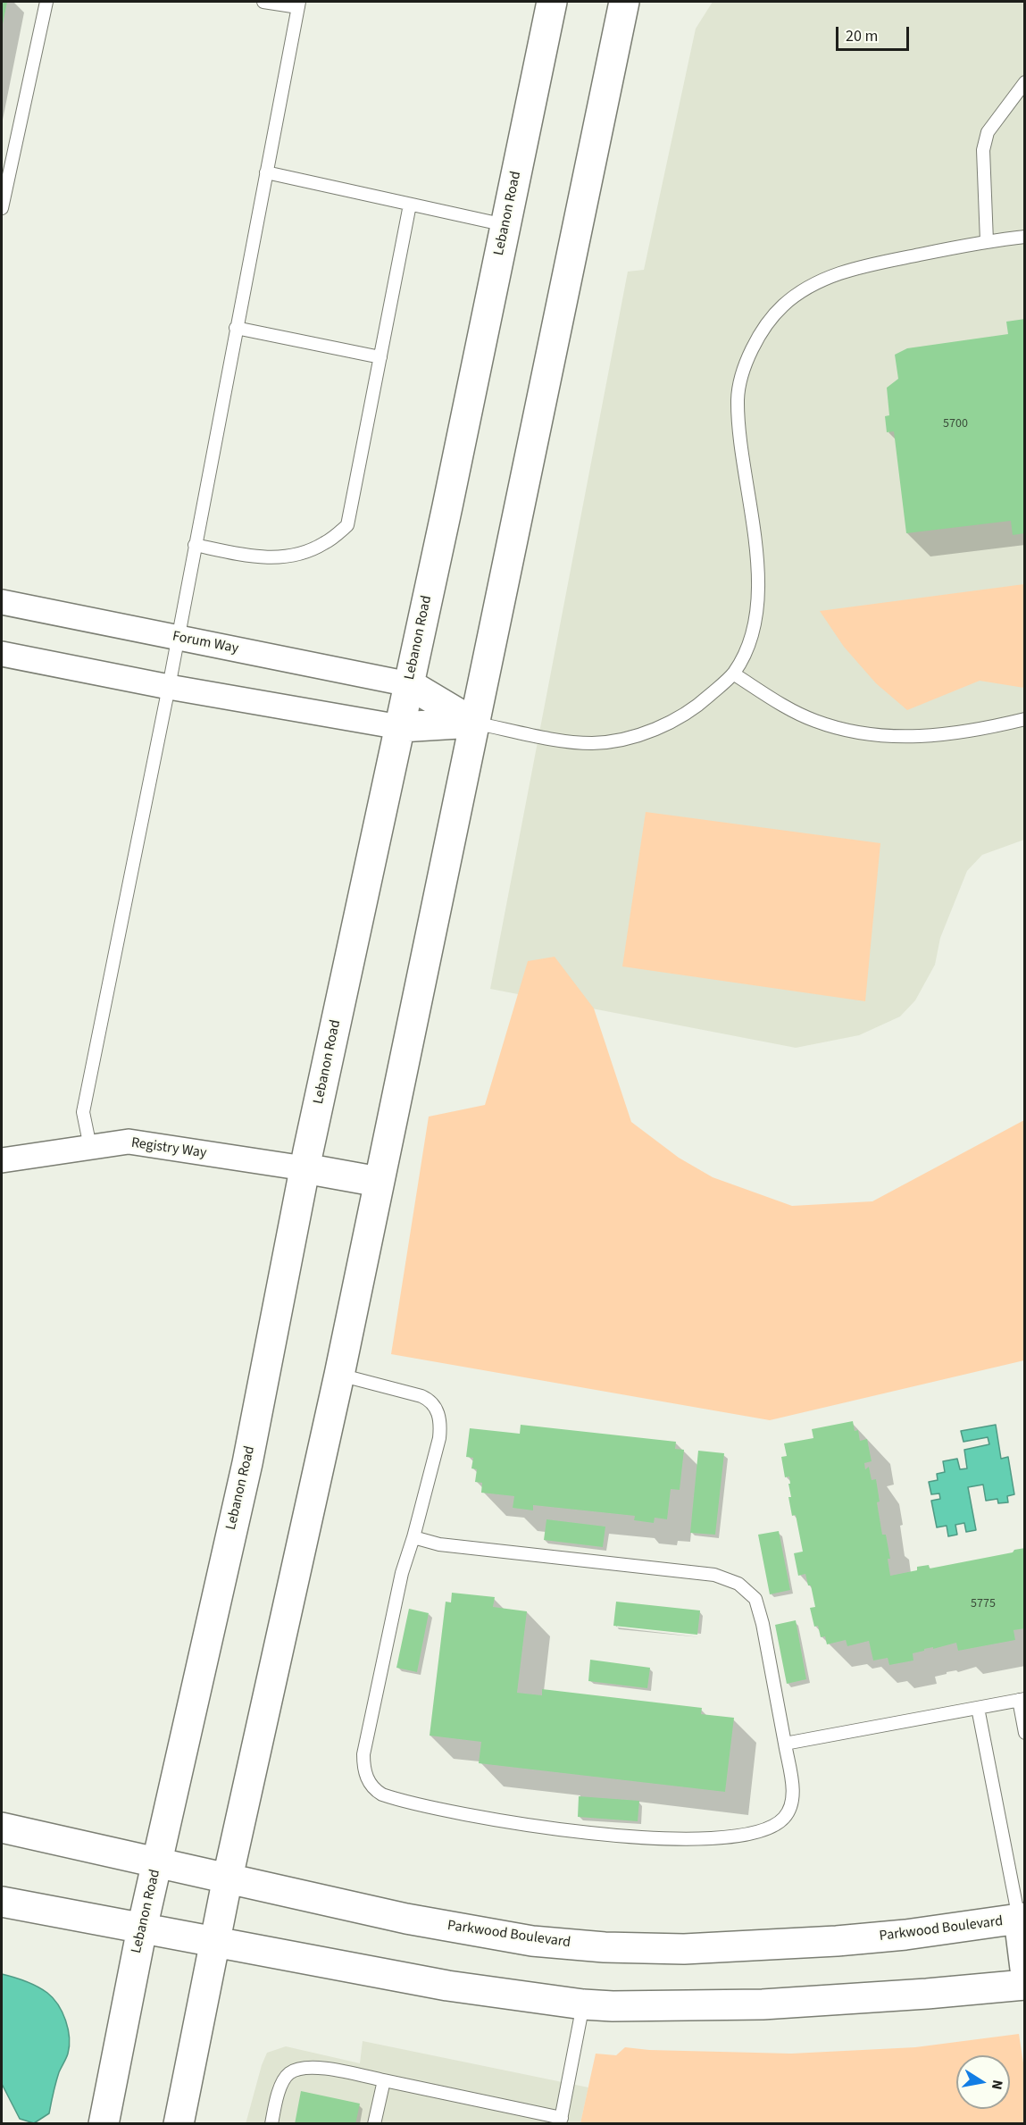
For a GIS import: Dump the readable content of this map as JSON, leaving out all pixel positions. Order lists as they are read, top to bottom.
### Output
{
  "streets": {
    "main road": ["Lebanon Road", "Parkwood Boulevard"],
    "street": ["Forum Way", "Registry Way"]
  },
  "crossings": [
    ["Lebanon Road", "Forum Way"],
    ["Lebanon Road", "Registry Way"],
    ["Lebanon Road", "Parkwood Boulevard"]
  ],
  "house_numbers": ["5700", "5775"],
  "scale_bar": "20 m",
  "north": "right"
}
